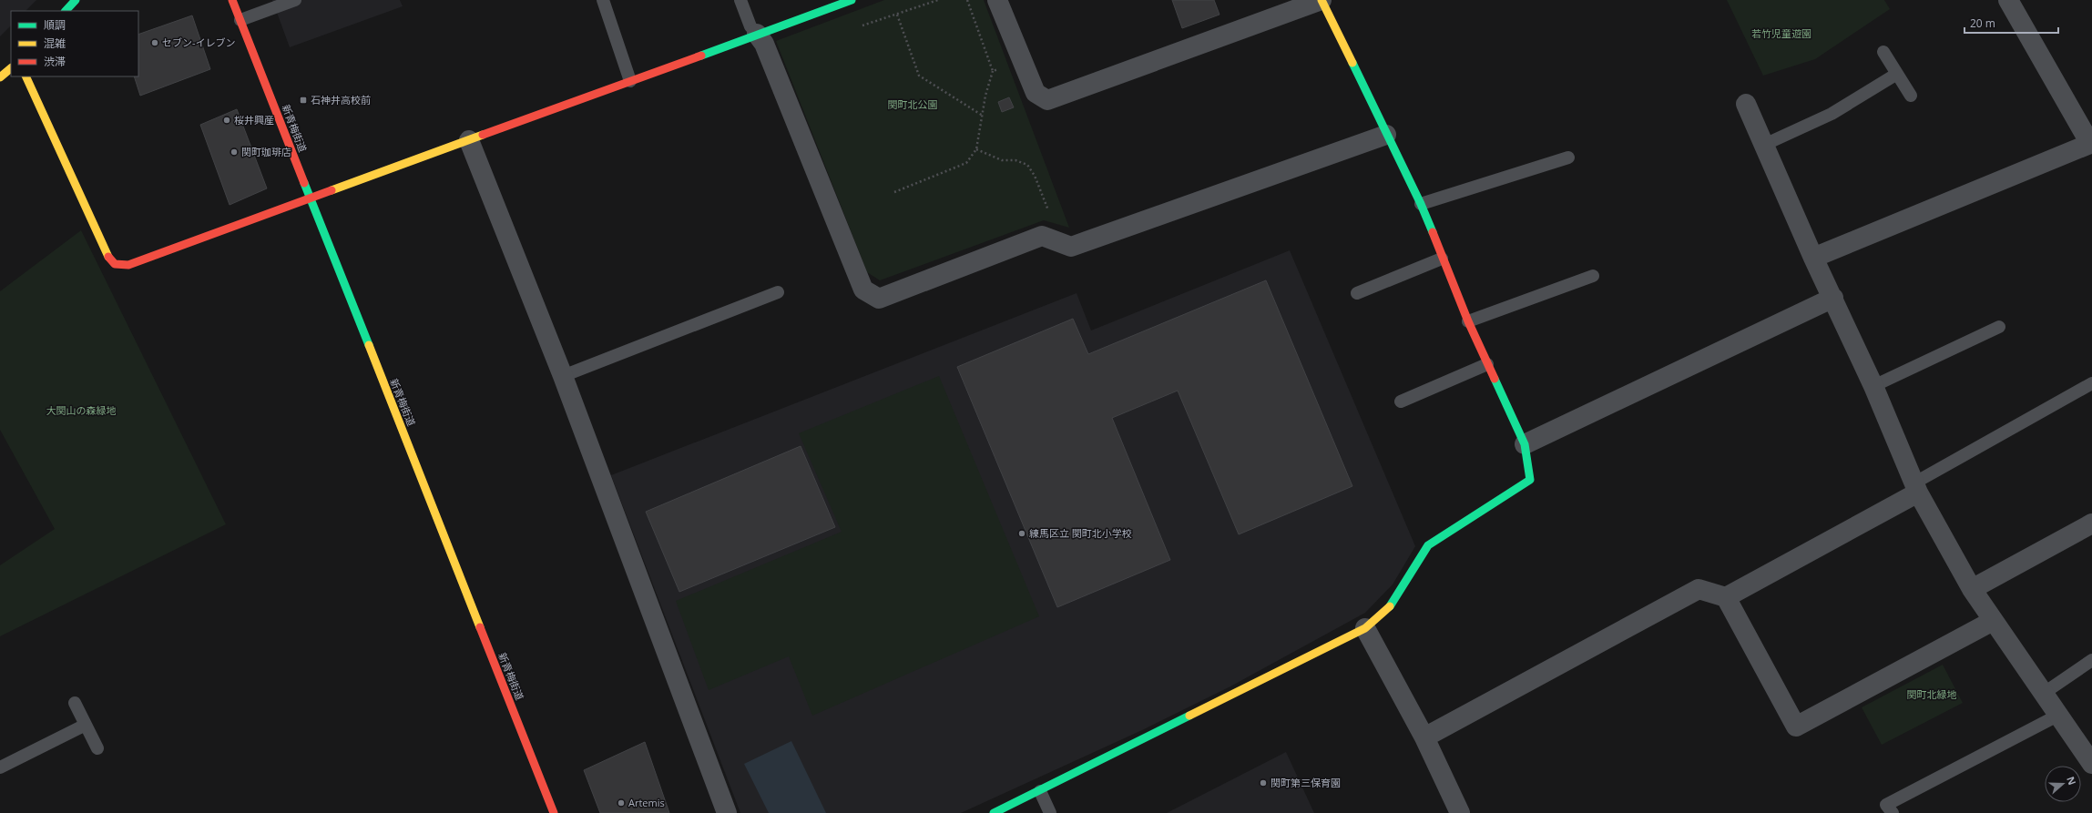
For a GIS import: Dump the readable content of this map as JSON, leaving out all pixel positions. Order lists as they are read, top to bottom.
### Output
{
  "streets": {
    "street": ["新青梅街道"]
  },
  "parks": [
    "若竹児童遊園",
    "関町北公園",
    "大関山の森緑地",
    "関町北緑地"
  ],
  "places": {
    "other": [
      "セブン-イレブン",
      "桜井興産",
      "関町珈琲店",
      "練馬区立 関町北小学校",
      "関町第三保育園",
      "Artemis"
    ],
    "transit": ["石神井高校前"]
  },
  "legend": ["順調", "混雑", "渋滞"],
  "scale_bar": "20 m",
  "north": "right"
}
